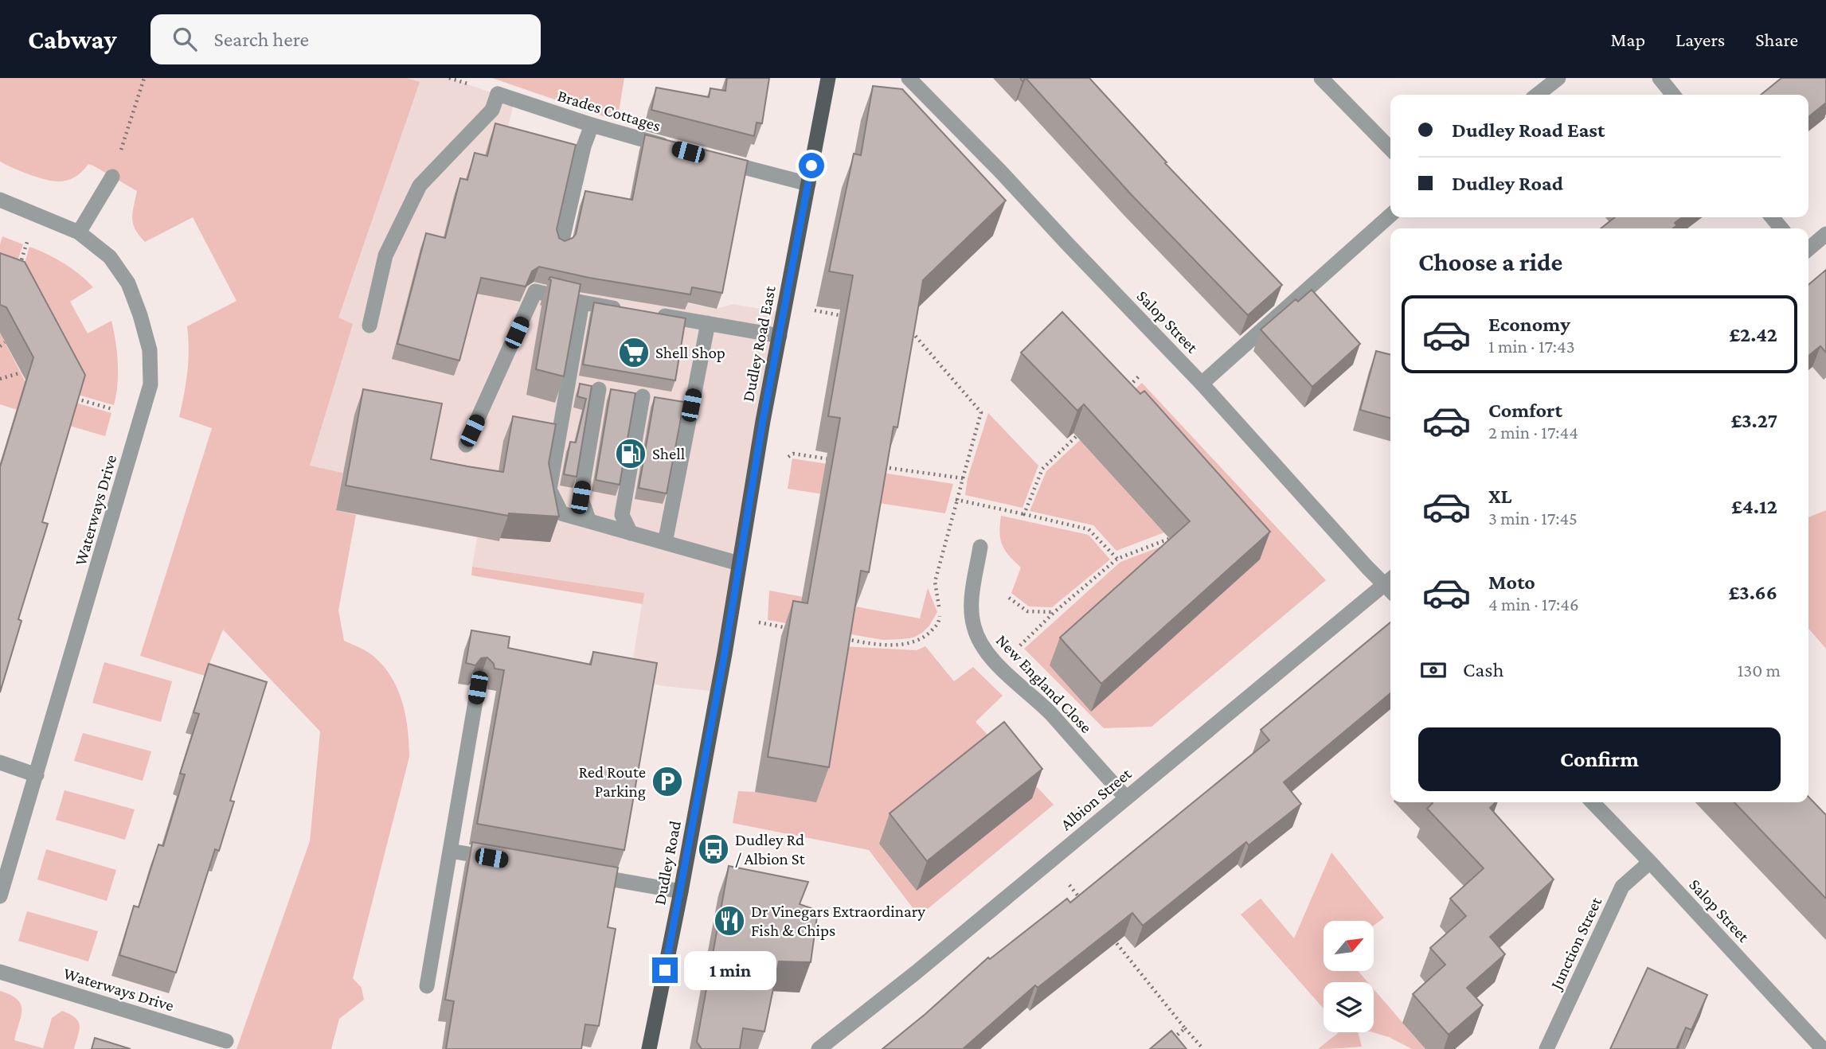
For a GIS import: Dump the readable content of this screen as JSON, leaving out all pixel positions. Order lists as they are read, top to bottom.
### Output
{
  "streets": {
    "main road": ["Dudley Road East", "Dudley Road"],
    "street": [
      "Brades Cottages",
      "Salop Street",
      "Waterways Drive",
      "New England Close",
      "Albion Street",
      "Junction Street"
    ]
  },
  "crossings": [
    ["Salop Street", "Junction Street"],
    ["Dudley Road East", "Dudley Road"],
    ["New England Close", "Albion Street"]
  ],
  "places": {
    "supermarket": ["Shell Shop"],
    "fuel station": ["Shell"],
    "parking": ["Red Route Parking"],
    "bus stop": ["Dudley Rd / Albion St"],
    "restaurant": ["Dr Vinegars Extraordinary Fish & Chips"]
  },
  "north": "top right",
  "page": {
    "header": "Cabway",
    "search": "Search here",
    "nav": ["Map", "Layers", "Share"],
    "banner": ["Dudley Road East", "Dudley Road"],
    "heading": "Choose a ride",
    "list": [
      {
        "name": "Economy",
        "note": "1 min · 17:43",
        "value": "£2.42"
      },
      {
        "name": "Comfort",
        "note": "2 min · 17:44",
        "value": "£3.27"
      },
      {
        "name": "XL",
        "note": "3 min · 17:45",
        "value": "£4.12"
      },
      {
        "name": "Moto",
        "note": "4 min · 17:46",
        "value": "£3.66"
      }
    ],
    "pay": ["Cash", "130 m"],
    "buttons": "Confirm",
    "bubble": "1 min"
  }
}
